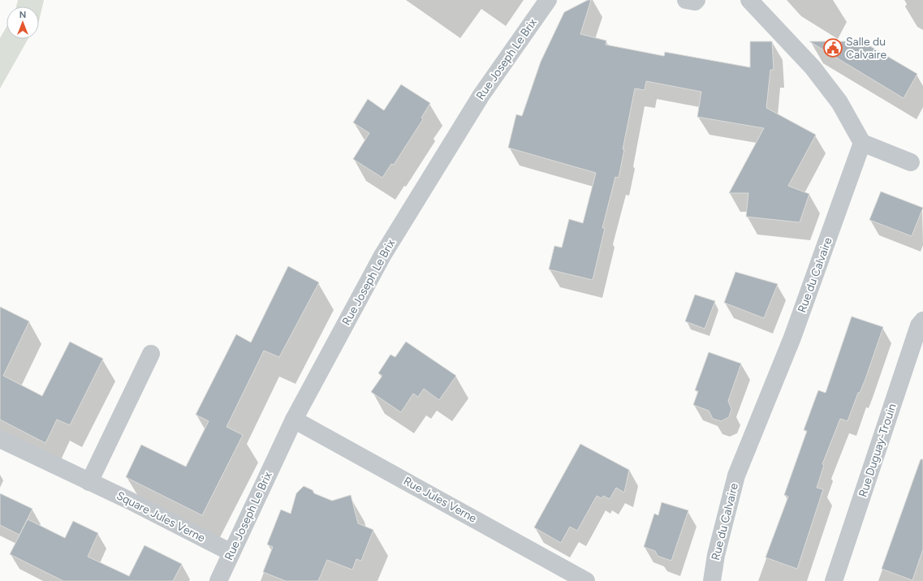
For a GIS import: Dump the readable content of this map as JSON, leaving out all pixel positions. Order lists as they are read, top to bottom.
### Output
{
  "streets": {
    "street": [
      "Rue Joseph Le Brix",
      "Rue du Calvaire",
      "Rue Duguay-Trouin",
      "Rue Jules Verne",
      "Square Jules Verne"
    ]
  },
  "crossings": [
    ["Rue Joseph Le Brix", "Rue Jules Verne"],
    ["Rue Joseph Le Brix", "Square Jules Verne"]
  ],
  "places": {
    "public building": ["Salle du Calvaire"]
  },
  "north": "top"
}
